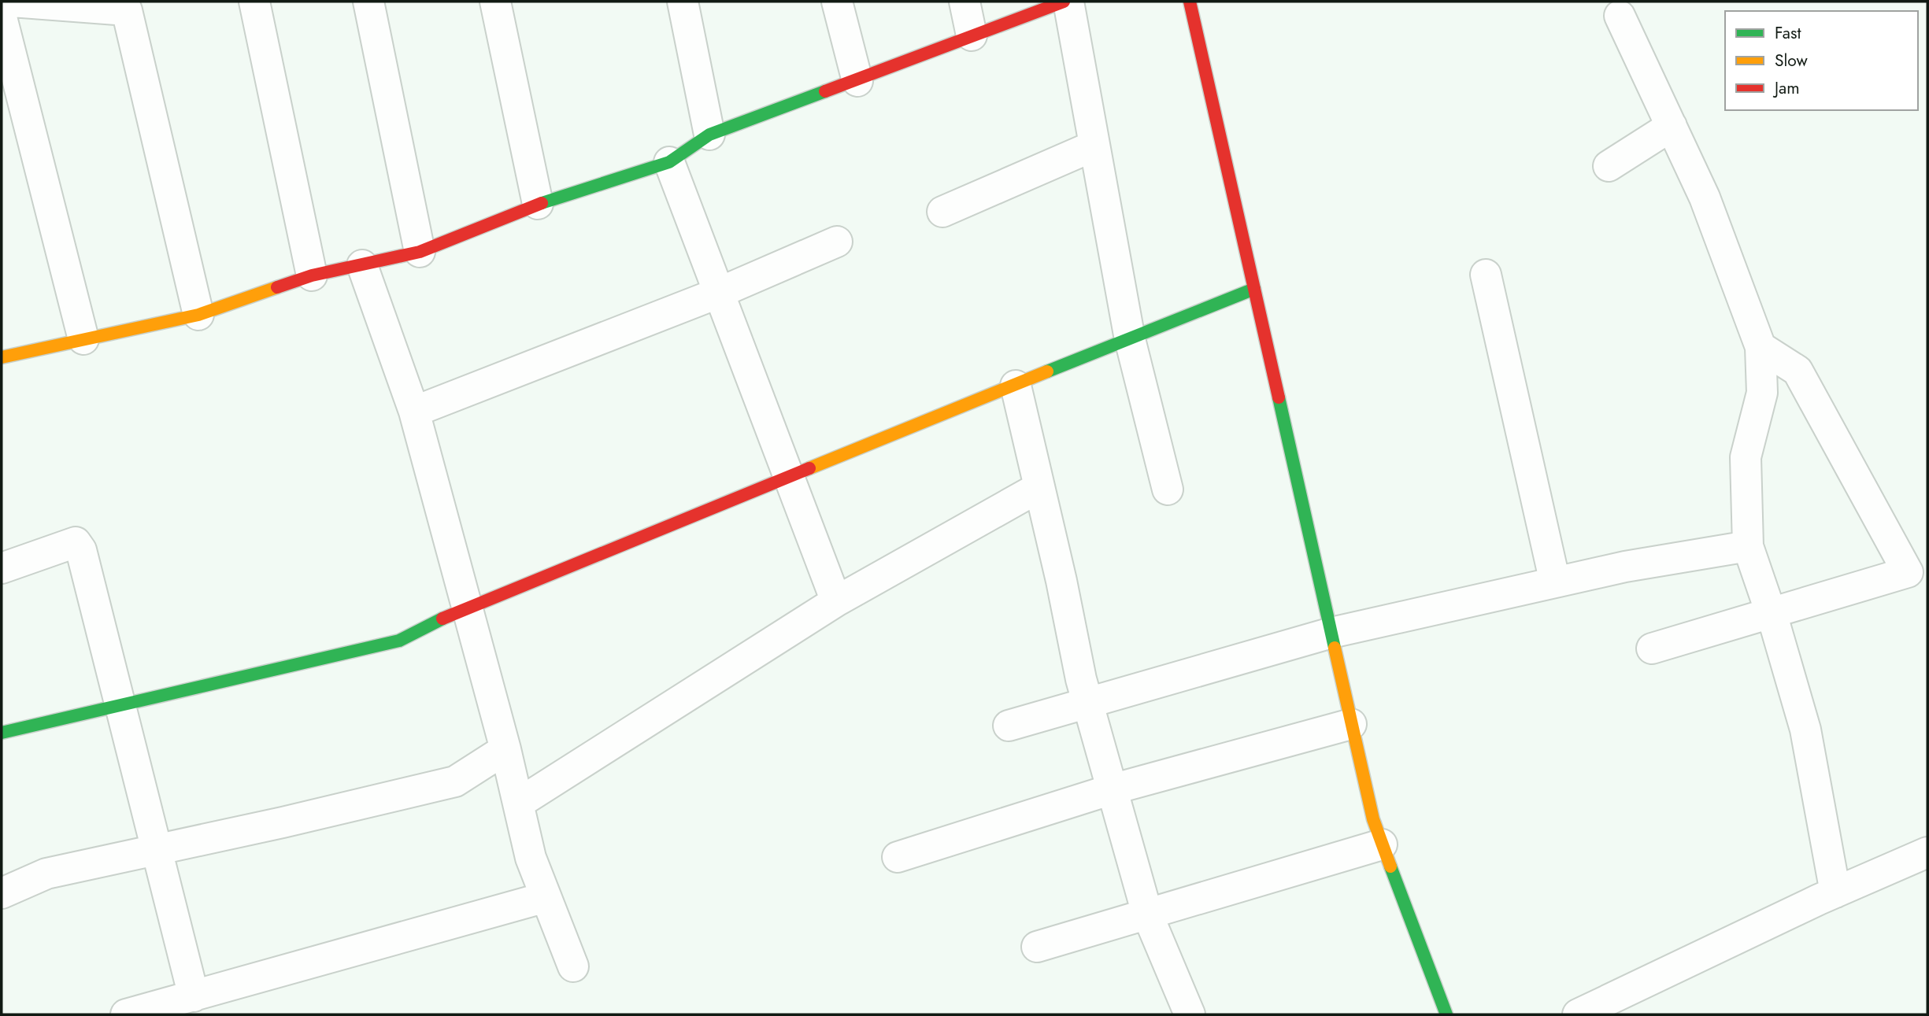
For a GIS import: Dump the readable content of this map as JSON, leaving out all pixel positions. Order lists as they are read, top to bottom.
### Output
{
  "legend": ["Fast", "Slow", "Jam"]
}
